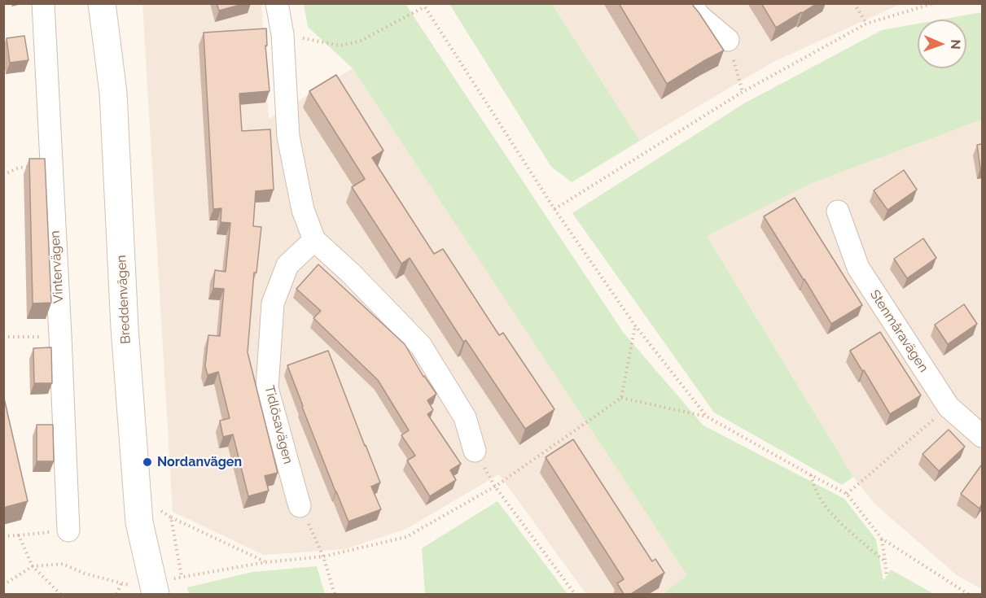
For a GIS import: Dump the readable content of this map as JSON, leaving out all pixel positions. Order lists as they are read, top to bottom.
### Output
{
  "streets": {
    "street": [
      "Vintervägen",
      "Breddenvägen",
      "Stenmåravägen",
      "Tidlösavägen"
    ]
  },
  "places": ["Nordanvägen"],
  "north": "right"
}
